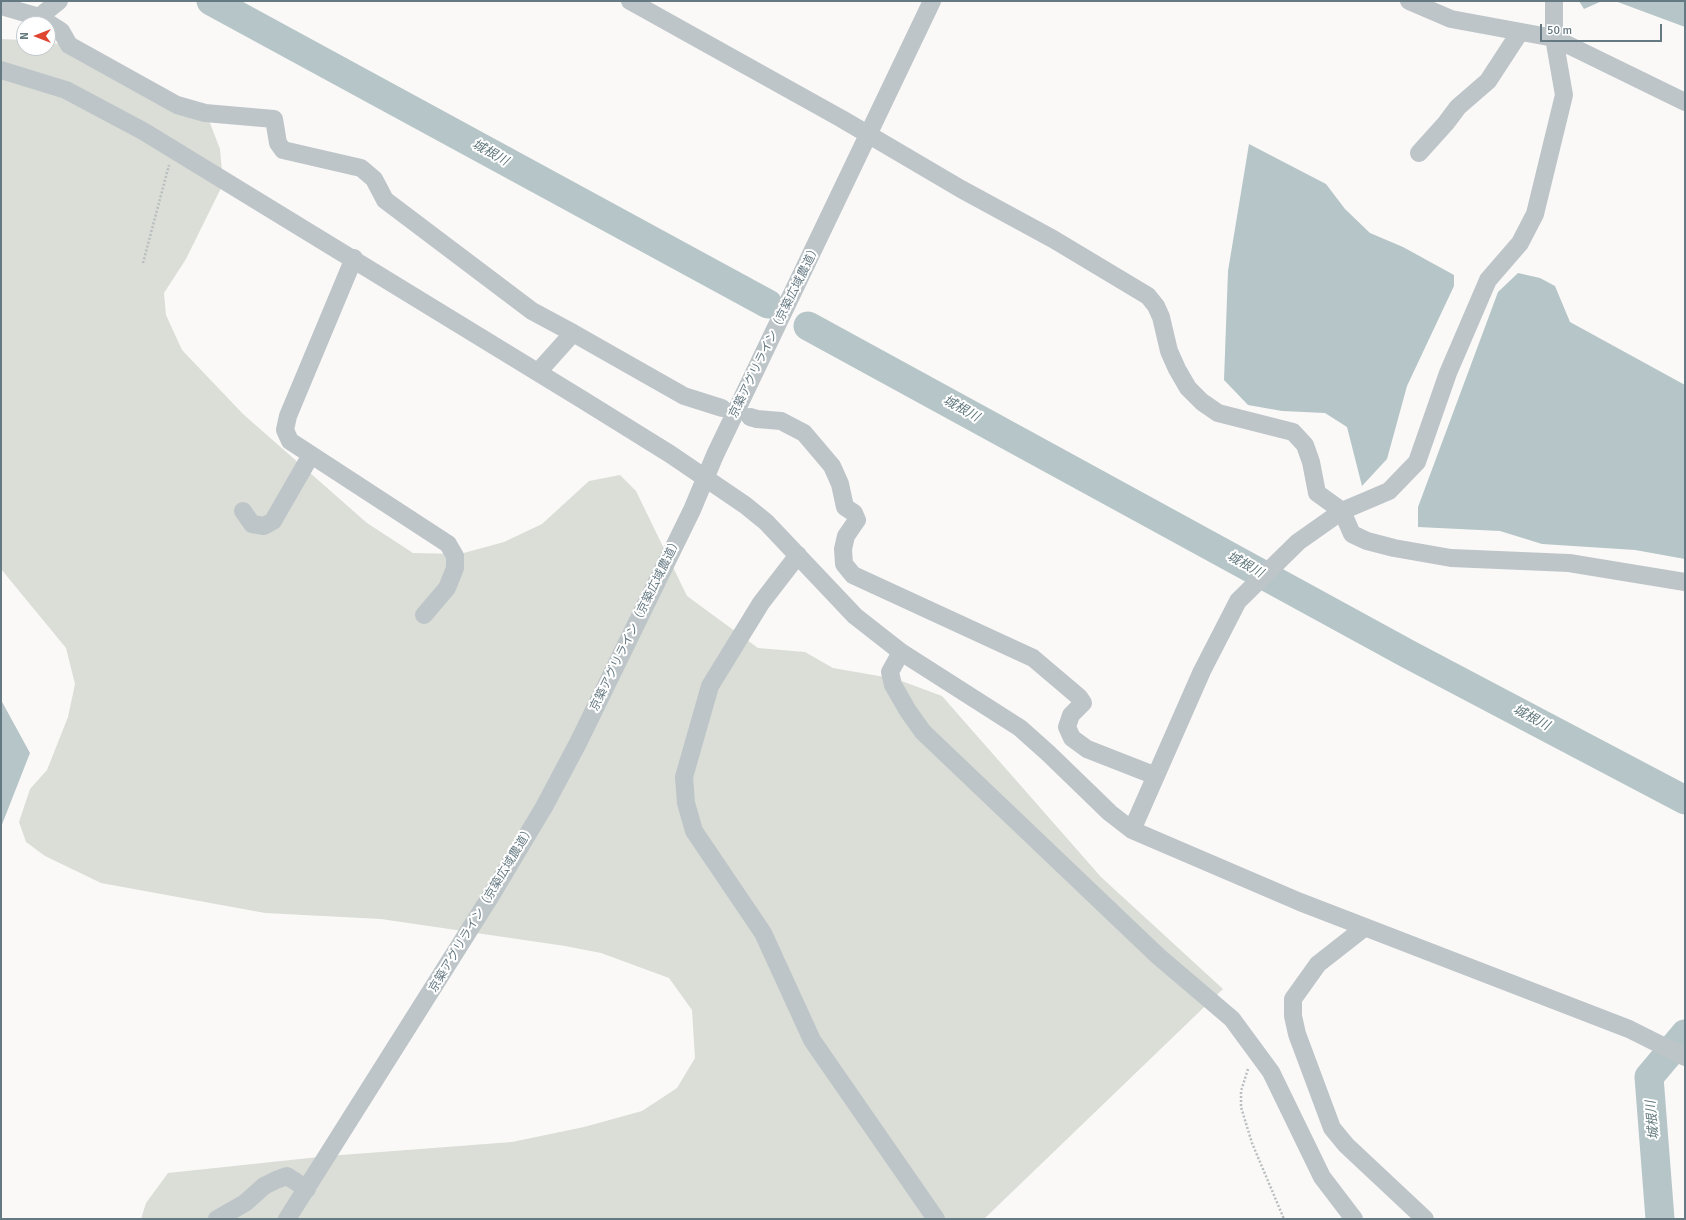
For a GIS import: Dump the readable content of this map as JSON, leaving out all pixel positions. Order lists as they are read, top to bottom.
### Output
{
  "streets": {
    "street": ["京築アグリライン（京築広域農道）"]
  },
  "water": ["城根川"],
  "scale_bar": "50 m",
  "north": "left"
}
